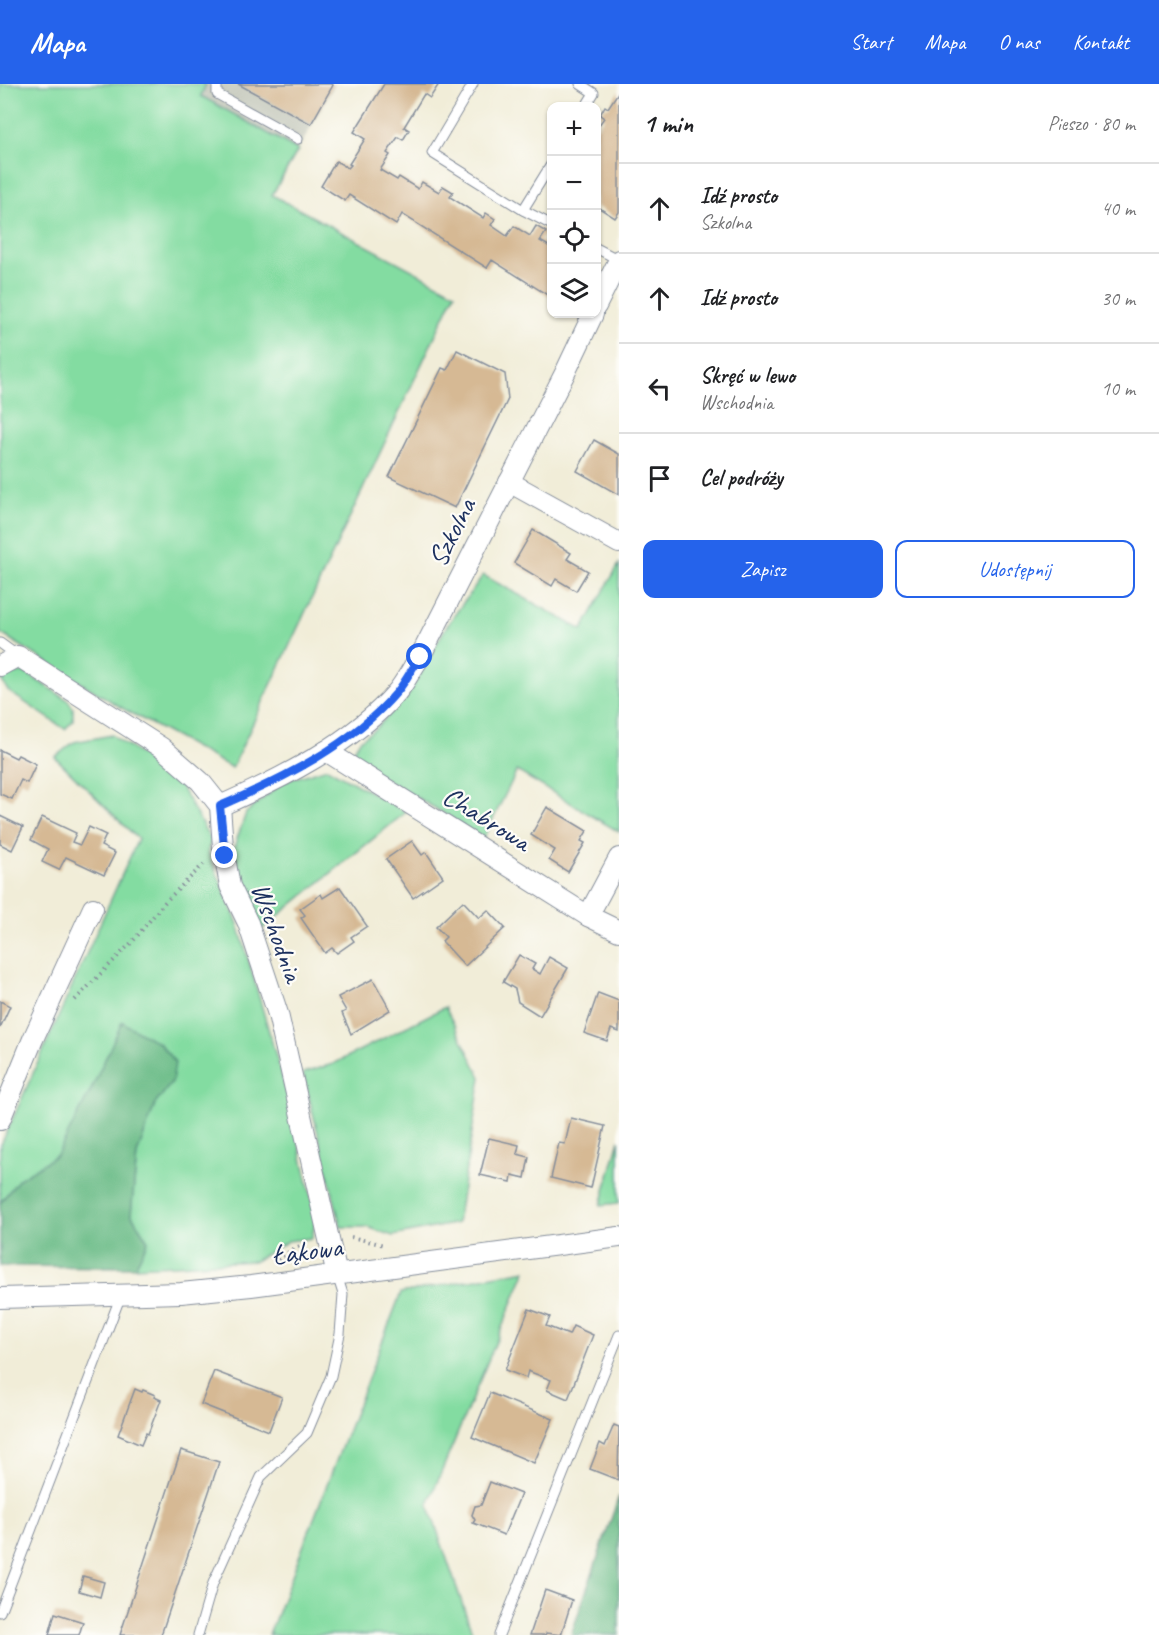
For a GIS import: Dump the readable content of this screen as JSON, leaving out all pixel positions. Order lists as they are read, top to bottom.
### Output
{
  "streets": {
    "street": [
      "Szkolna",
      "Chabrowa",
      "Wschodnia",
      "Łąkowa"
    ]
  },
  "crossings": [
    ["Szkolna", "Chabrowa"],
    ["Szkolna", "Wschodnia"],
    ["Wschodnia", "Łąkowa"]
  ],
  "page": {
    "header": "Mapa",
    "nav": [
      "Start",
      "Mapa",
      "O nas",
      "Kontakt"
    ],
    "heading": ["1 min", "Pieszo · 80 m"],
    "map_buttons": ["+", "−"],
    "list": [
      ["Idź prosto", "Szkolna", "40 m"],
      ["Idź prosto", "30 m"],
      ["Skręć w lewo", "Wschodnia", "10 m"],
      "Cel podróży"
    ],
    "buttons": ["Zapisz", "Udostępnij"]
  }
}
